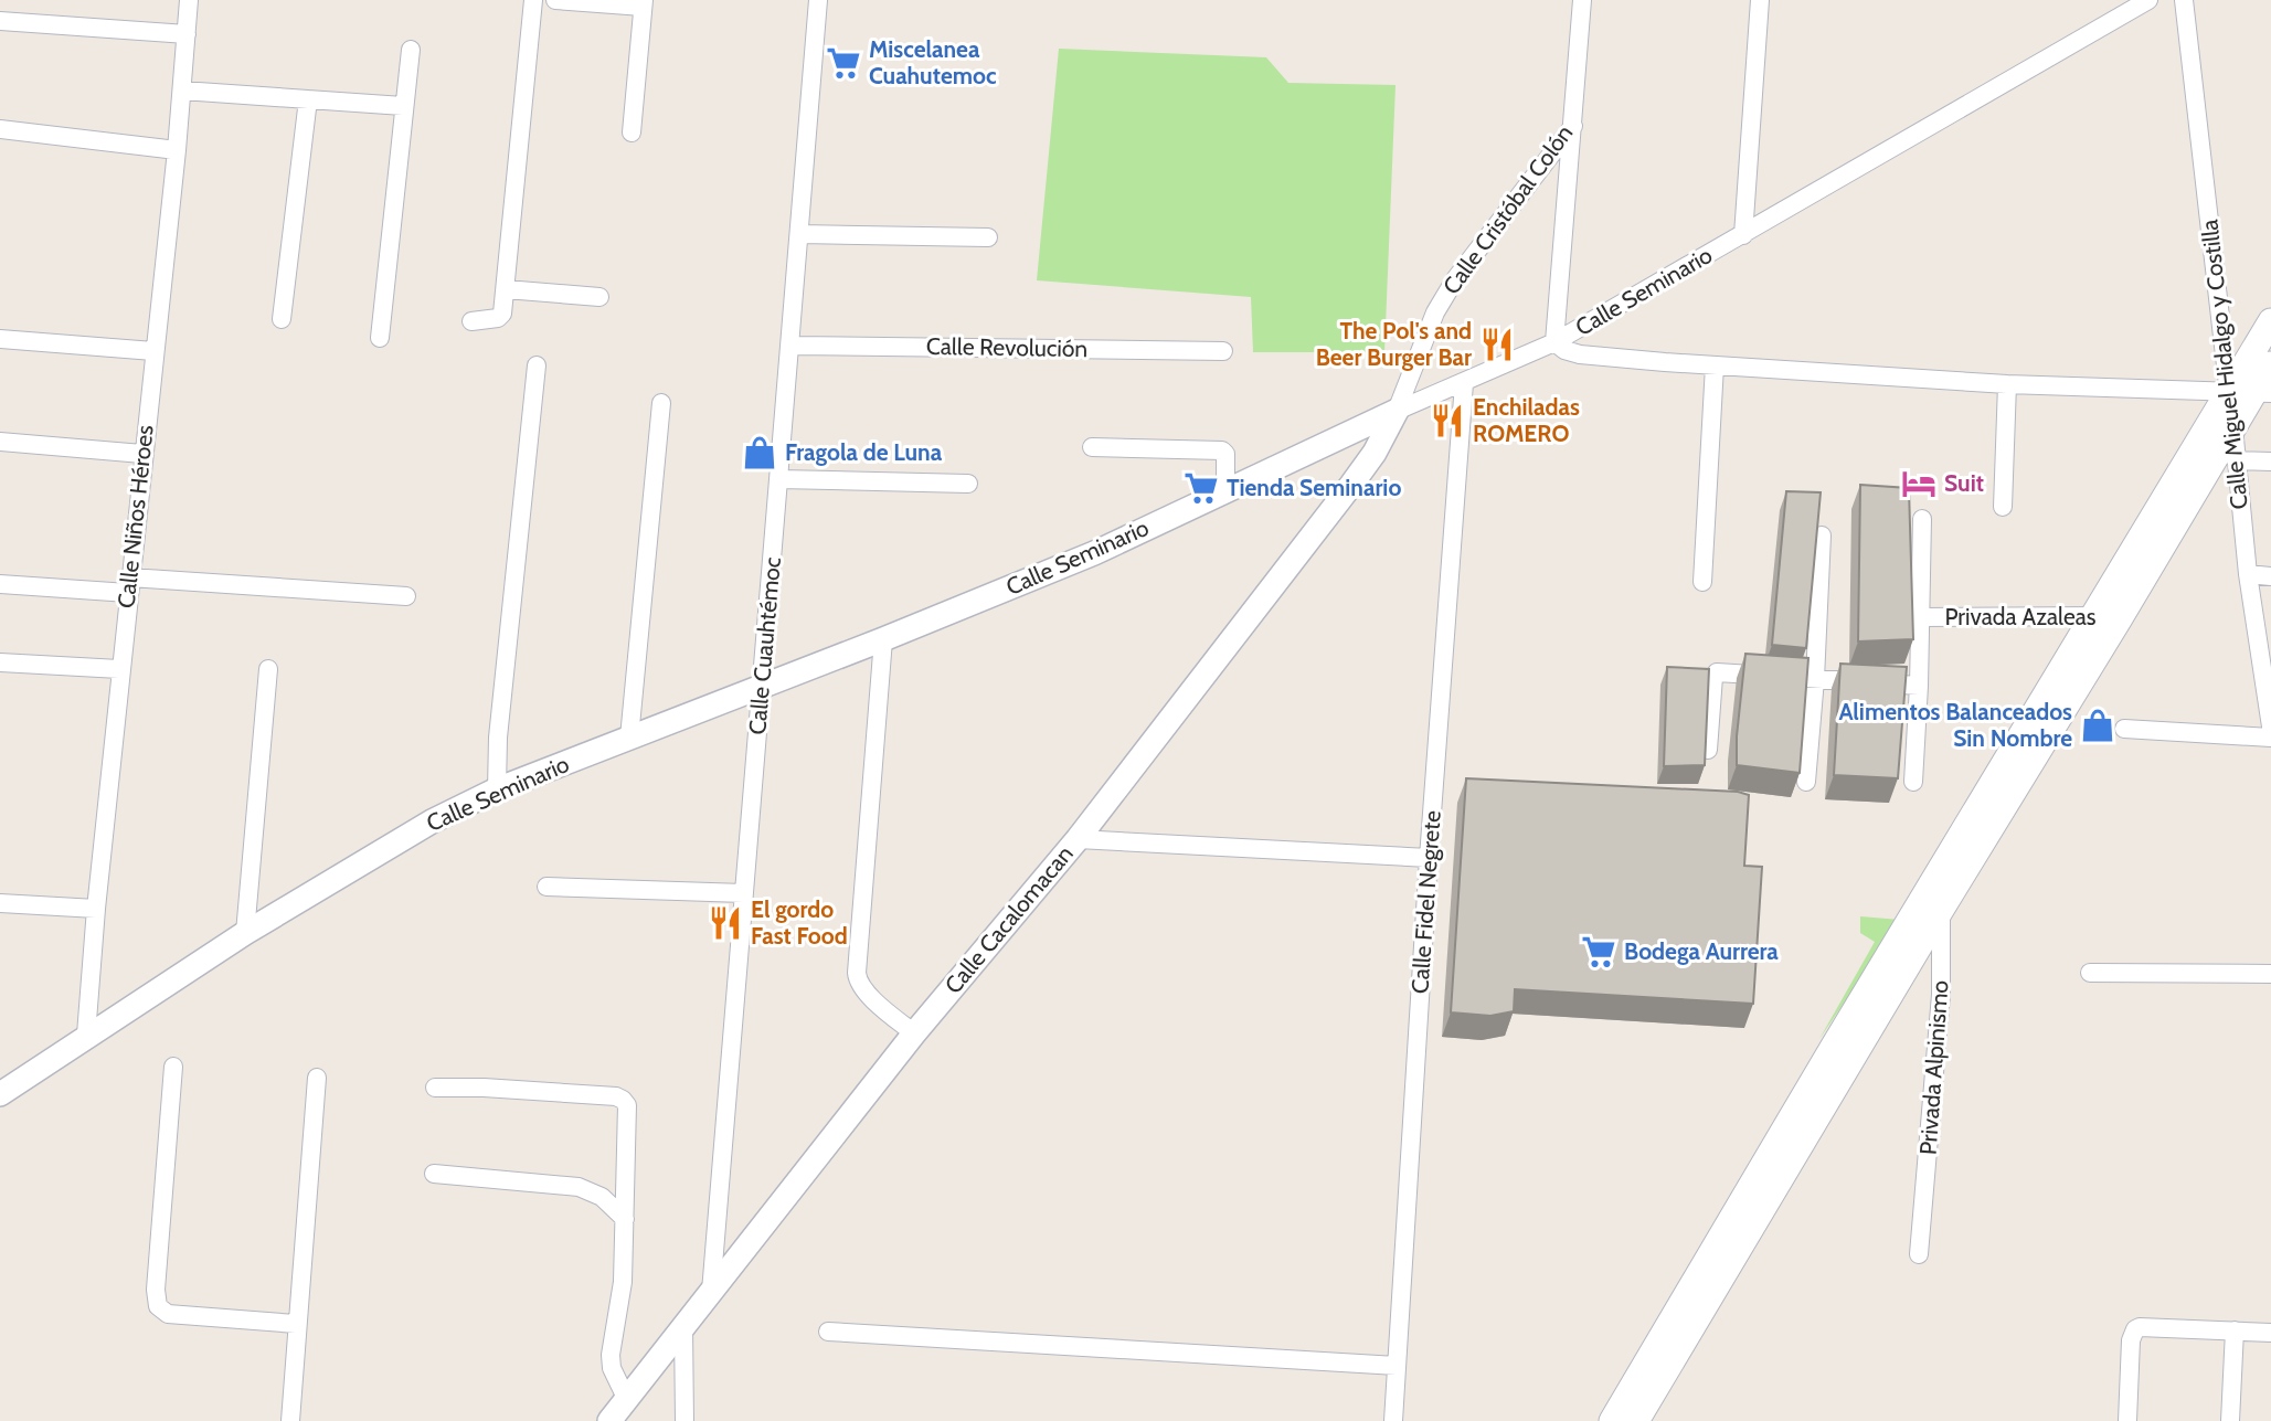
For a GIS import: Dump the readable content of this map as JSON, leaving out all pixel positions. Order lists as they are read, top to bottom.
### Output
{
  "streets": {
    "street": [
      "Calle Cristóbal Colón",
      "Calle Seminario",
      "Calle Revolución",
      "Calle Miguel Hidalgo y Costilla",
      "Calle Niños Héroes",
      "Privada Azaleas",
      "Calle Cuauhtémoc",
      "Calle Fidel Negrete",
      "Calle Cacalomacan",
      "Privada Alpinismo"
    ]
  },
  "crossings": [
    ["Calle Cristóbal Colón", "Calle Seminario"],
    ["Calle Cristóbal Colón", "Calle Cacalomacan"],
    ["Calle Seminario", "Calle Niños Héroes"],
    ["Calle Seminario", "Calle Cuauhtémoc"],
    ["Calle Seminario", "Calle Fidel Negrete"],
    ["Calle Seminario", "Calle Cacalomacan"],
    ["Calle Revolución", "Calle Cuauhtémoc"],
    ["Calle Cuauhtémoc", "Calle Cacalomacan"]
  ],
  "places": {
    "supermarket": ["Miscelanea Cuahutemoc", "Tienda Seminario", "Bodega Aurrera"],
    "restaurant": ["The Pol's and Beer Burger Bar", "Enchiladas ROMERO", "El gordo Fast Food"],
    "shop": ["Fragola de Luna", "Alimentos Balanceados Sin Nombre"],
    "hotel": ["Suit"]
  }
}
